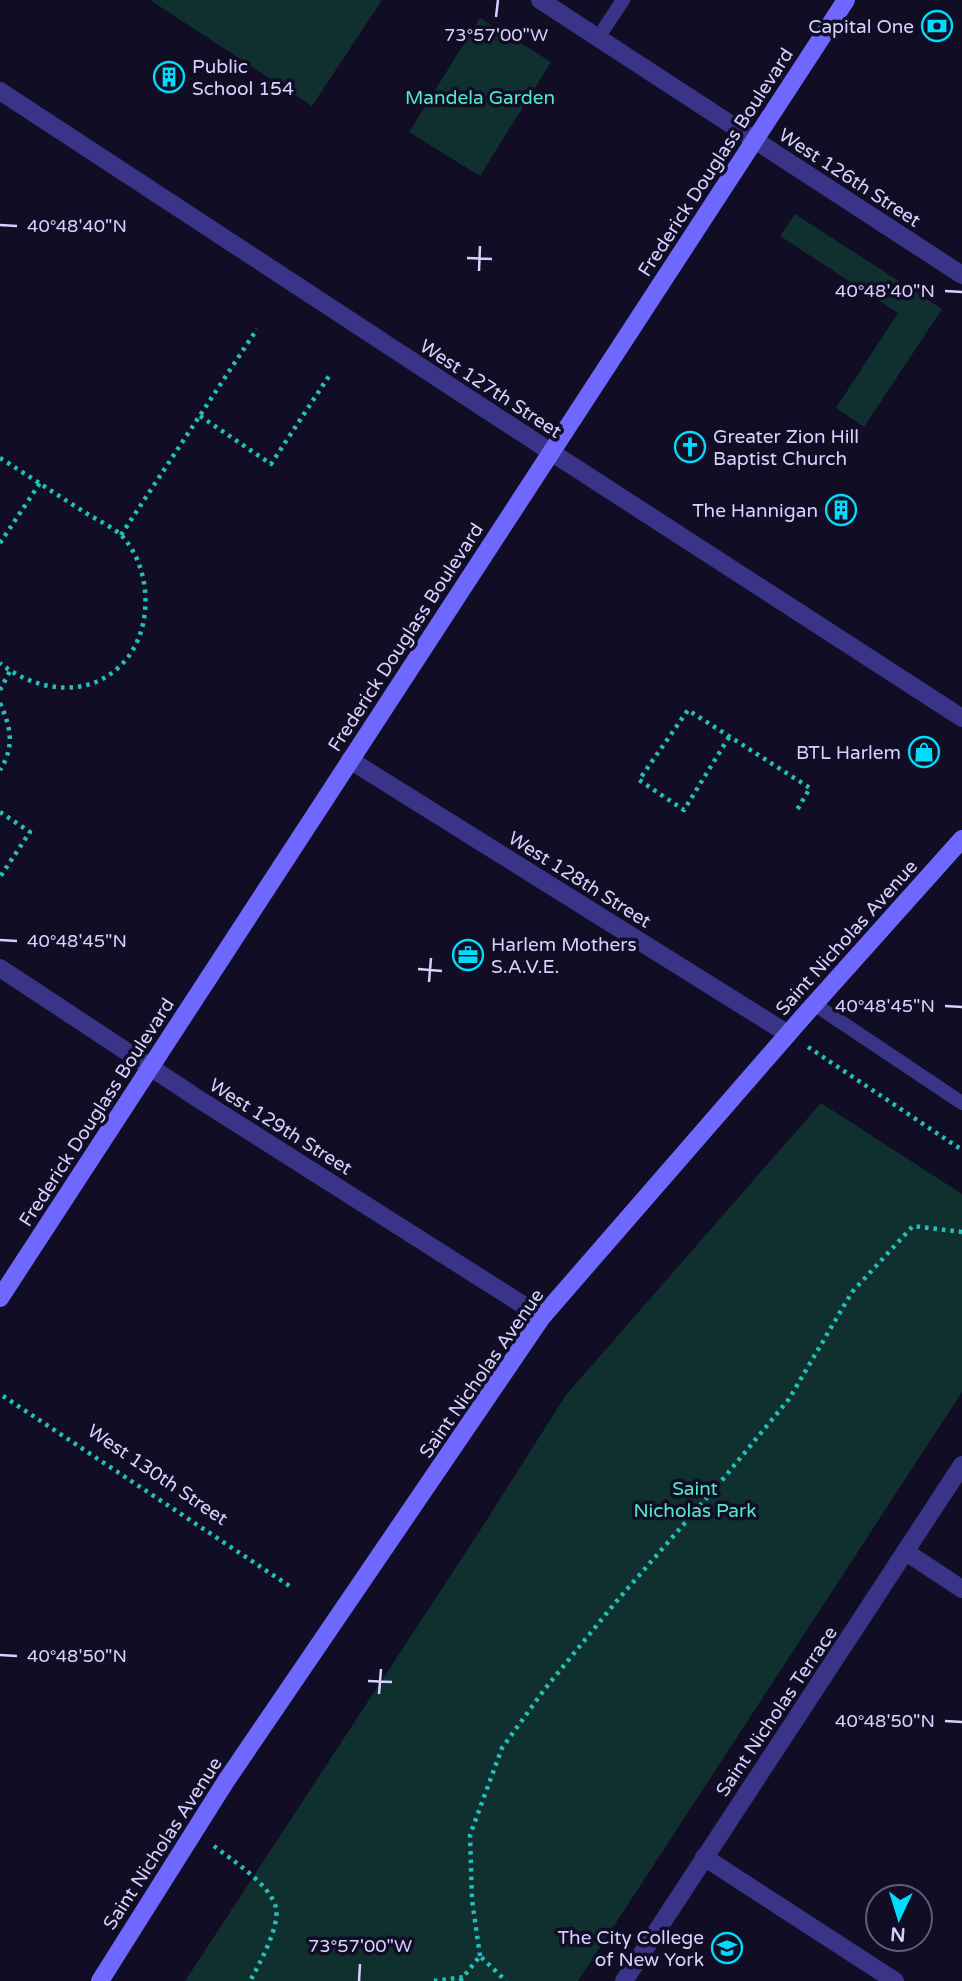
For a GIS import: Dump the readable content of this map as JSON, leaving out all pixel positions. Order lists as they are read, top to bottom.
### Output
{
  "streets": {
    "main road": ["Frederick Douglass Boulevard", "Saint Nicholas Avenue"],
    "street": [
      "West 126th Street",
      "West 127th Street",
      "West 128th Street",
      "West 129th Street",
      "Saint Nicholas Terrace"
    ],
    "path": ["West 130th Street"]
  },
  "crossings": [
    ["Frederick Douglass Boulevard", "West 126th Street"],
    ["Frederick Douglass Boulevard", "West 127th Street"],
    ["Frederick Douglass Boulevard", "West 128th Street"],
    ["Frederick Douglass Boulevard", "West 129th Street"],
    ["West 128th Street", "Saint Nicholas Avenue"],
    ["Saint Nicholas Avenue", "West 129th Street"]
  ],
  "parks": ["Mandela Garden", "Saint Nicholas Park"],
  "places": {
    "bank": ["Capital One"],
    "building": ["Public School 154", "The Hannigan"],
    "church": ["Greater Zion Hill Baptist Church"],
    "shop": ["BTL Harlem"],
    "office": ["Harlem Mothers S.A.V.E."],
    "school or university": ["The City College of New York"]
  },
  "north": "bottom",
  "coordinates": [
    "73°57'00\"W",
    "40°48'40\"N",
    "40°48'45\"N",
    "40°48'50\"N"
  ]
}
